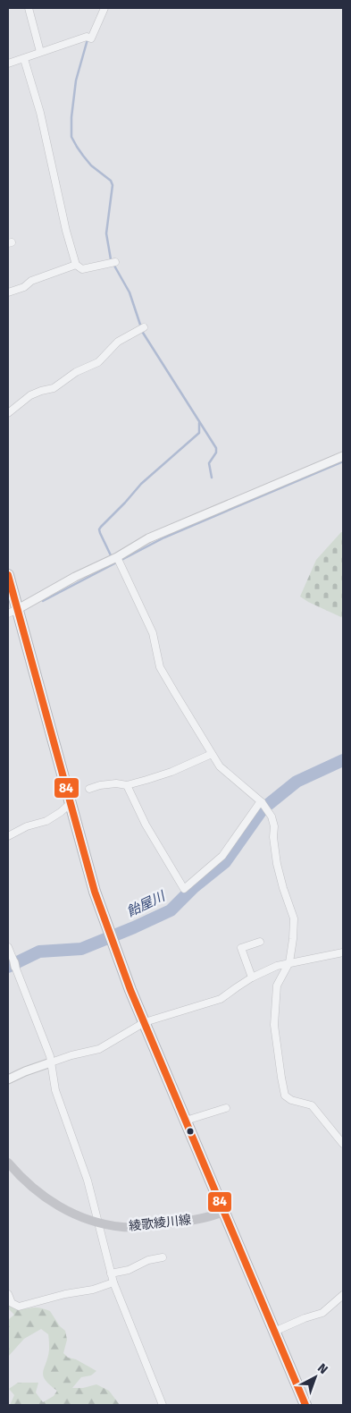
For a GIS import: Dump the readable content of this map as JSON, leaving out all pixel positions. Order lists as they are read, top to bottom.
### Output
{
  "streets": {
    "main road": ["綾歌綾川線"]
  },
  "water": ["飴屋川"],
  "lines": ["transit line 84"],
  "north": "top right"
}
